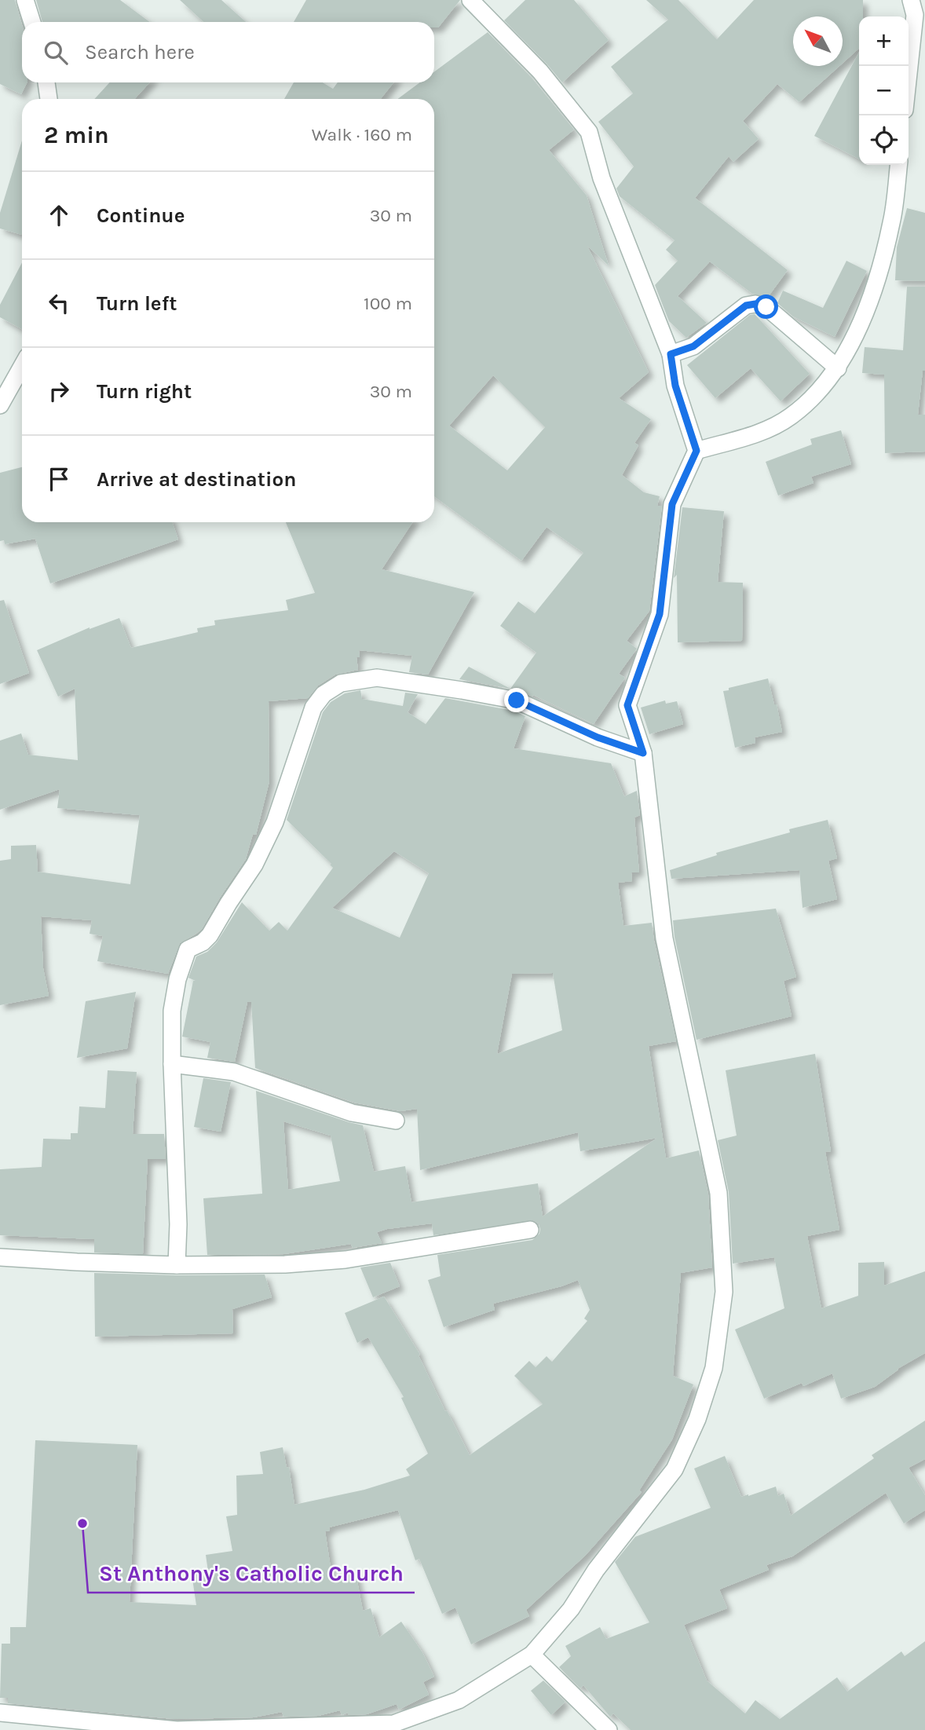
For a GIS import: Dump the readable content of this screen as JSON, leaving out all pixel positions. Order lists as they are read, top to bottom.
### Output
{
  "places": ["St Anthony's Catholic Church"],
  "north": "top left",
  "page": {
    "map_buttons": ["+", "−"],
    "search": "Search here",
    "heading": ["2 min", "Walk · 160 m"],
    "list": [
      ["Continue", "30 m"],
      ["Turn left", "100 m"],
      ["Turn right", "30 m"],
      "Arrive at destination"
    ]
  }
}
